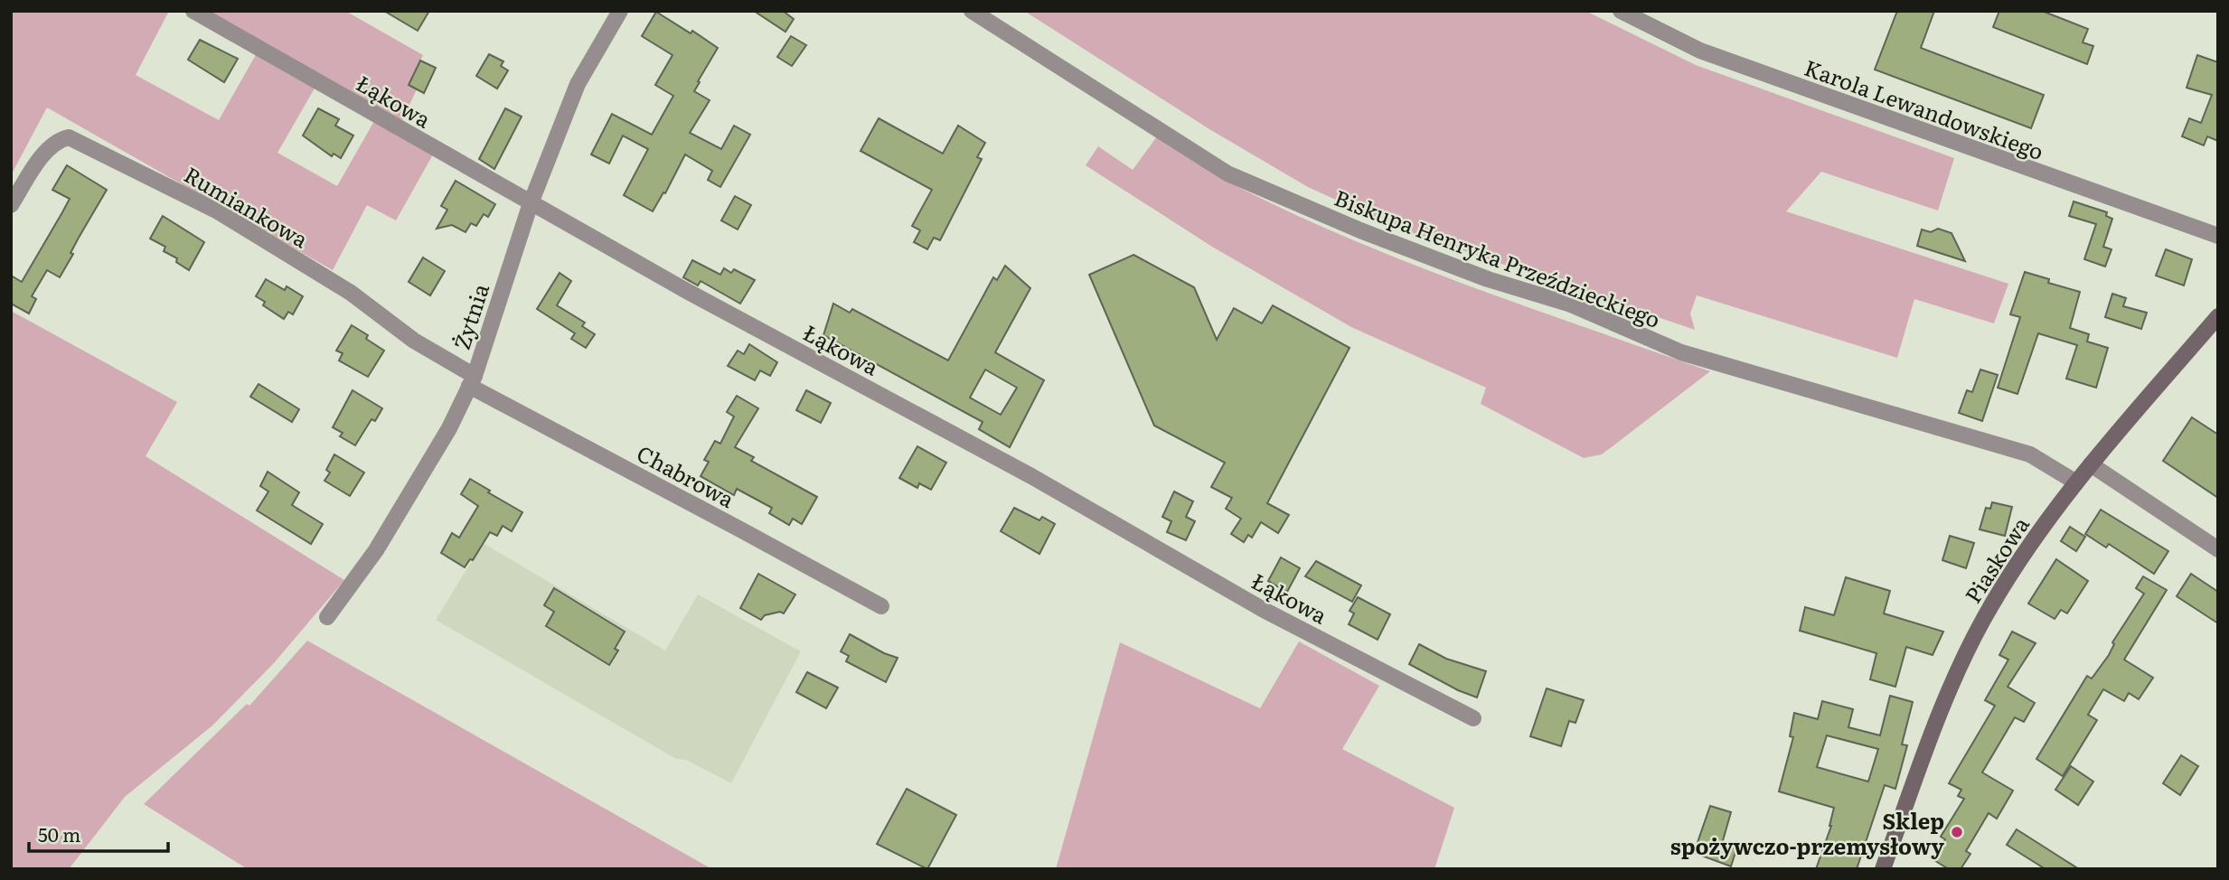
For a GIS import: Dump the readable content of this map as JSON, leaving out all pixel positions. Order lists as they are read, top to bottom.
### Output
{
  "streets": {
    "street": [
      "Łąkowa",
      "Karola Lewandowskiego",
      "Rumiankowa",
      "Biskupa Henryka Przeździeckiego",
      "Żytnia",
      "Chabrowa",
      "Piaskowa"
    ]
  },
  "crossings": [
    ["Łąkowa", "Żytnia"],
    ["Rumiankowa", "Żytnia"],
    ["Rumiankowa", "Chabrowa"],
    ["Biskupa Henryka Przeździeckiego", "Piaskowa"],
    ["Żytnia", "Chabrowa"]
  ],
  "places": ["Sklep spożywczo-przemysłowy"],
  "scale_bar": "50 m"
}
